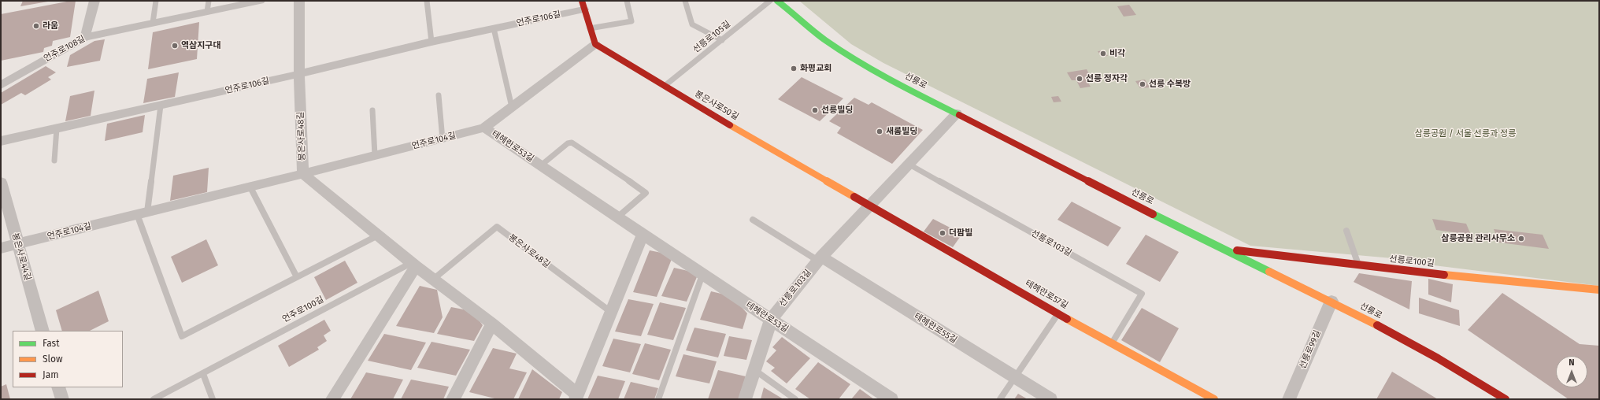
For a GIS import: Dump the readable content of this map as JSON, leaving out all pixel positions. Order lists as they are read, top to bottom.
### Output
{
  "streets": {
    "street": [
      "언주로106길",
      "언주로108길",
      "선릉로",
      "봉은사로50길",
      "봉은사로48길",
      "언주로104길",
      "테헤란로53길",
      "선릉로103길",
      "봉은사로44길",
      "선릉로100길",
      "테헤란로57길",
      "테헤란로55길",
      "선릉로99길"
    ],
    "lane": ["선릉로105길", "언주로100길"]
  },
  "crossings": [
    ["언주로106길", "봉은사로48길"],
    ["선릉로105길", "봉은사로50길"],
    ["선릉로", "선릉로103길"],
    ["선릉로", "선릉로100길"],
    ["선릉로", "선릉로99길"],
    ["봉은사로50길", "언주로104길"],
    ["봉은사로50길", "선릉로103길"],
    ["봉은사로50길", "테헤란로57길"],
    ["봉은사로48길", "언주로104길"],
    ["봉은사로48길", "언주로100길"],
    ["언주로104길", "테헤란로53길"],
    ["언주로104길", "봉은사로44길"],
    ["테헤란로53길", "선릉로103길"],
    ["선릉로103길", "테헤란로57길"],
    ["선릉로103길", "테헤란로55길"]
  ],
  "parks": ["삼릉공원 / 서울 선릉과 정릉"],
  "places": [
    "라움",
    "역삼지구대",
    "비각",
    "화평교회",
    "선릉 정자각",
    "선릉 수복방",
    "선릉빌딩",
    "새롬빌딩",
    "더팜빌",
    "삼릉공원 관리사무소"
  ],
  "legend": ["Fast", "Slow", "Jam"],
  "north": "top"
}
